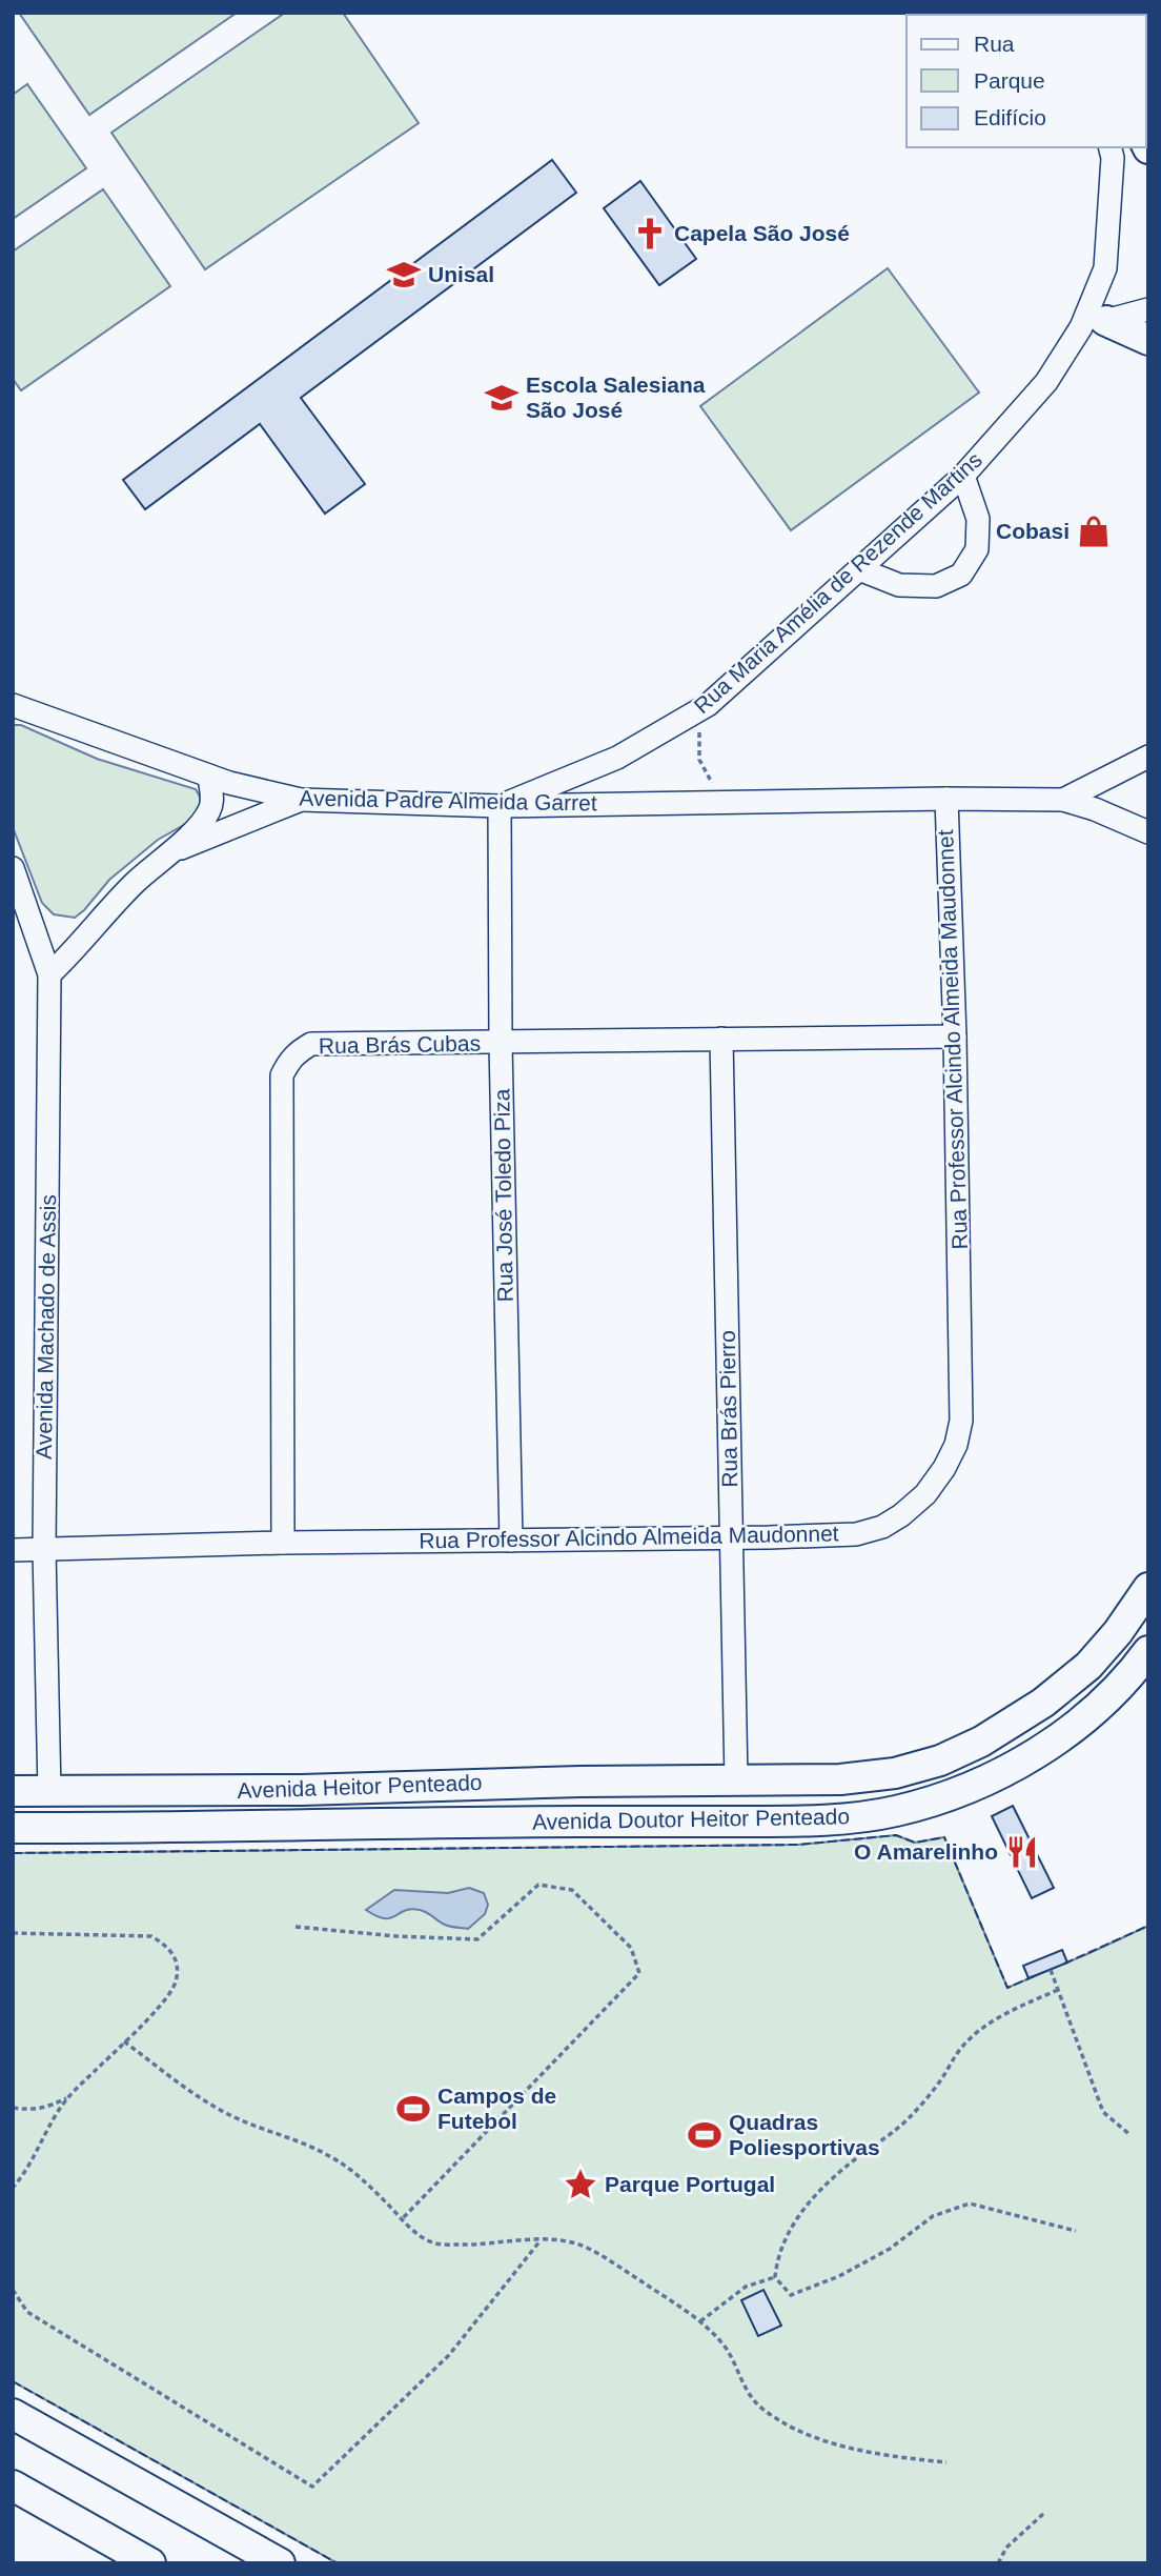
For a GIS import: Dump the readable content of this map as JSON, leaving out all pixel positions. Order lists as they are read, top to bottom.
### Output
{
  "streets": {
    "main road": ["Avenida Heitor Penteado", "Avenida Doutor Heitor Penteado"],
    "street": [
      "Rua Maria Amélia de Rezende Martins",
      "Avenida Padre Almeida Garret",
      "Rua Professor Alcindo Almeida Maudonnet",
      "Rua Brás Cubas",
      "Rua José Toledo Piza",
      "Avenida Machado de Assis",
      "Rua Brás Pierro"
    ]
  },
  "crossings": [
    ["Rua Maria Amélia de Rezende Martins", "Avenida Padre Almeida Garret"],
    ["Rua Maria Amélia de Rezende Martins", "Rua José Toledo Piza"],
    ["Avenida Padre Almeida Garret", "Rua Professor Alcindo Almeida Maudonnet"],
    ["Avenida Padre Almeida Garret", "Rua José Toledo Piza"],
    ["Rua Professor Alcindo Almeida Maudonnet", "Rua Brás Cubas"],
    ["Rua Professor Alcindo Almeida Maudonnet", "Rua José Toledo Piza"],
    ["Rua Professor Alcindo Almeida Maudonnet", "Avenida Machado de Assis"],
    ["Rua Professor Alcindo Almeida Maudonnet", "Rua Brás Pierro"],
    ["Rua Brás Cubas", "Rua José Toledo Piza"],
    ["Rua Brás Cubas", "Rua Brás Pierro"],
    ["Avenida Machado de Assis", "Avenida Heitor Penteado"],
    ["Rua Brás Pierro", "Avenida Doutor Heitor Penteado"],
    ["Avenida Heitor Penteado", "Avenida Doutor Heitor Penteado"]
  ],
  "places": {
    "church": ["Capela São José"],
    "school or university": ["Unisal", "Escola Salesiana São José"],
    "shop": ["Cobasi"],
    "restaurant": ["O Amarelinho"],
    "sports": ["Campos de Futebol", "Quadras Poliesportivas"],
    "place": ["Parque Portugal"]
  },
  "legend": ["Rua", "Parque", "Edifício"]
}
